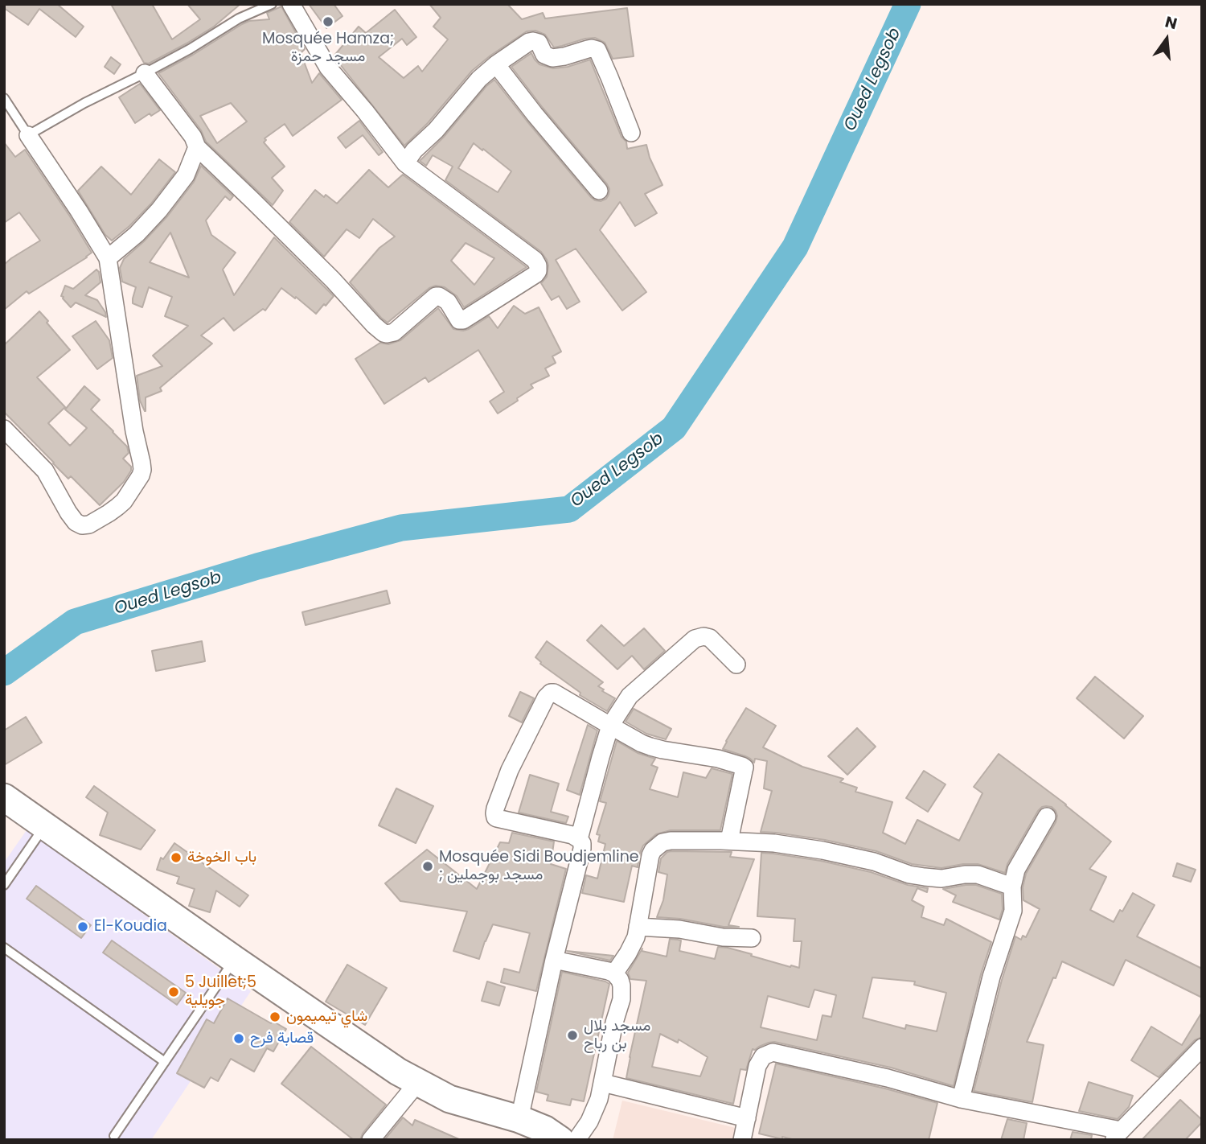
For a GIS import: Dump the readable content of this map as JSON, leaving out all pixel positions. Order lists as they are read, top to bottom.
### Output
{
  "water": ["Oued Legsob"],
  "places": [
    "Mosquée Hamza; مسجد حمزة",
    "باب الخوخة",
    "Mosquée Sidi Boudjemline ; مسجد بوجملين",
    "El-Koudia",
    "5 Juillet;5 جويلية",
    "شاي تيميمون",
    "مسجد بلال بن رباح",
    "قصابة فرح"
  ],
  "north": "top"
}
